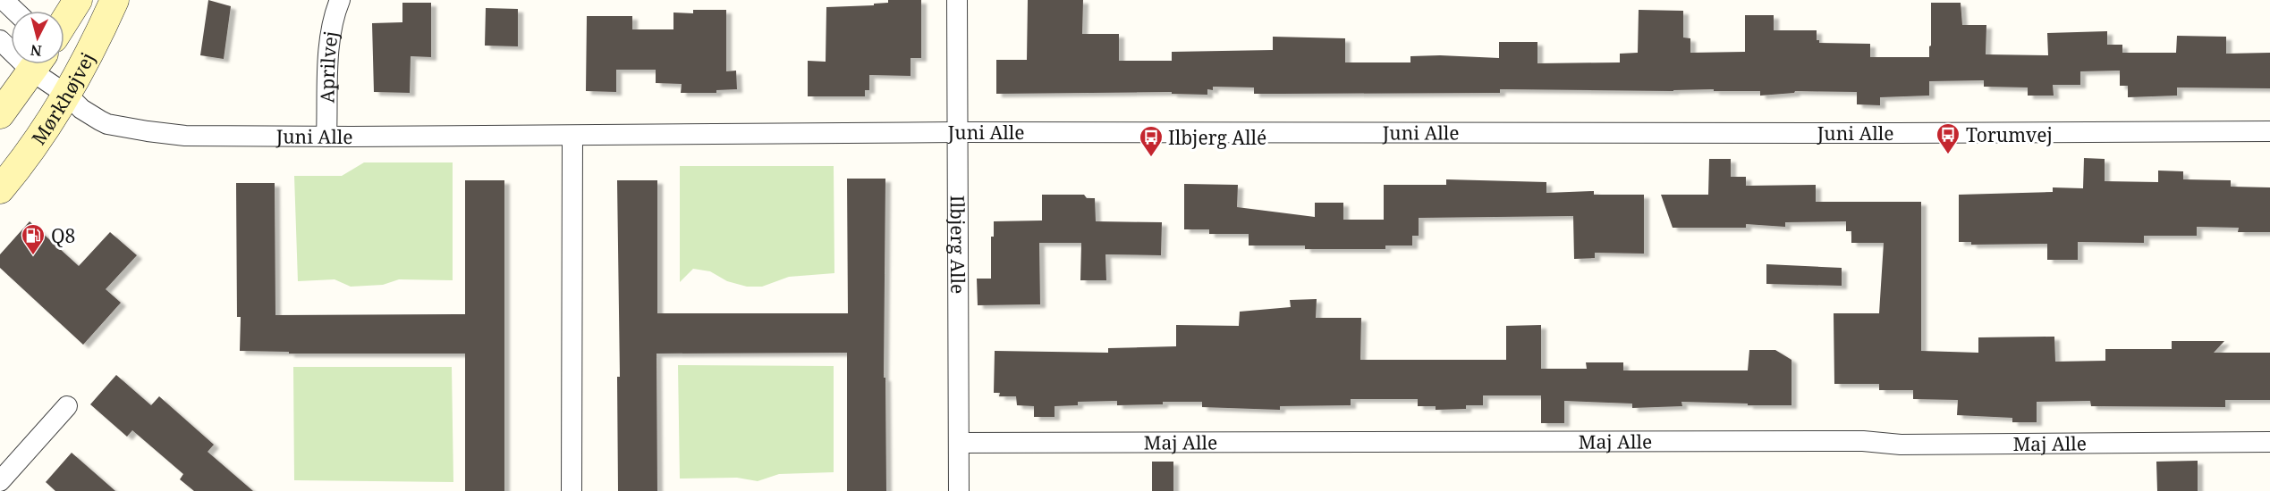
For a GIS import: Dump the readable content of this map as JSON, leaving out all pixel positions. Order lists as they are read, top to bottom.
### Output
{
  "streets": {
    "street": [
      "Aprilvej",
      "Mørkhøjvej",
      "Juni Alle",
      "Ilbjerg Alle",
      "Maj Alle"
    ]
  },
  "crossings": [
    ["Aprilvej", "Juni Alle"],
    ["Mørkhøjvej", "Juni Alle"],
    ["Juni Alle", "Ilbjerg Alle"],
    ["Ilbjerg Alle", "Maj Alle"]
  ],
  "places": {
    "bus stop": ["Torumvej", "Ilbjerg Allé"],
    "fuel station": ["Q8"]
  },
  "north": "bottom"
}
